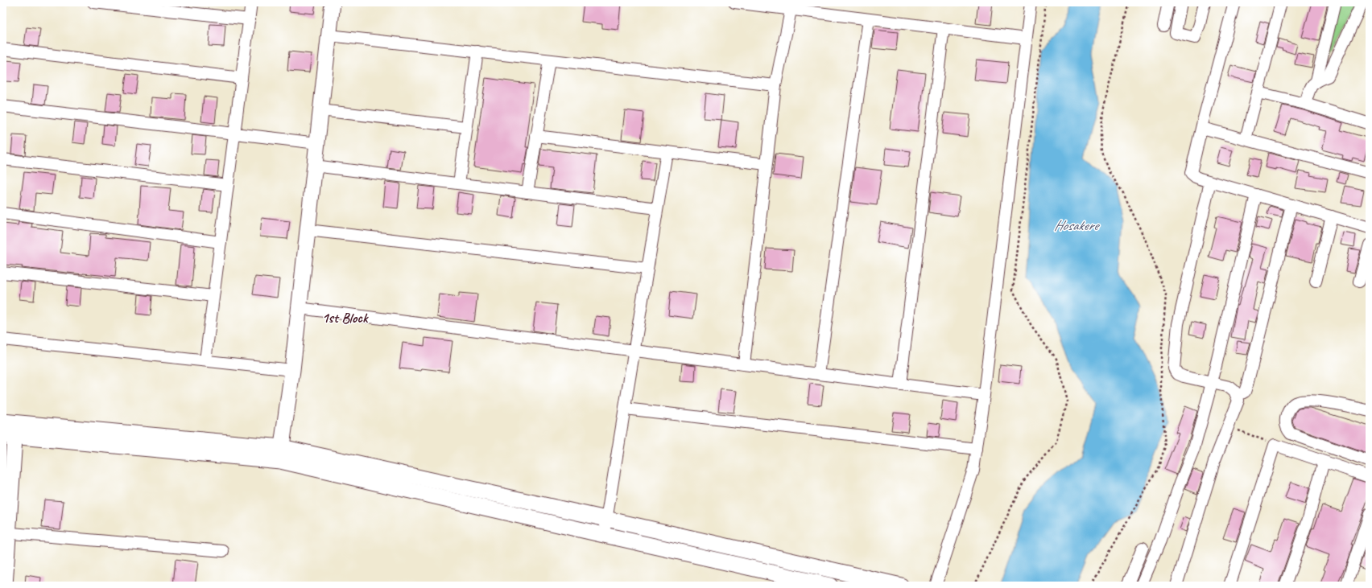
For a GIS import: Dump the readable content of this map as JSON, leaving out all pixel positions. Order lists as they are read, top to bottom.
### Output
{
  "districts": ["1st Block"],
  "water": ["Hosakere"]
}
